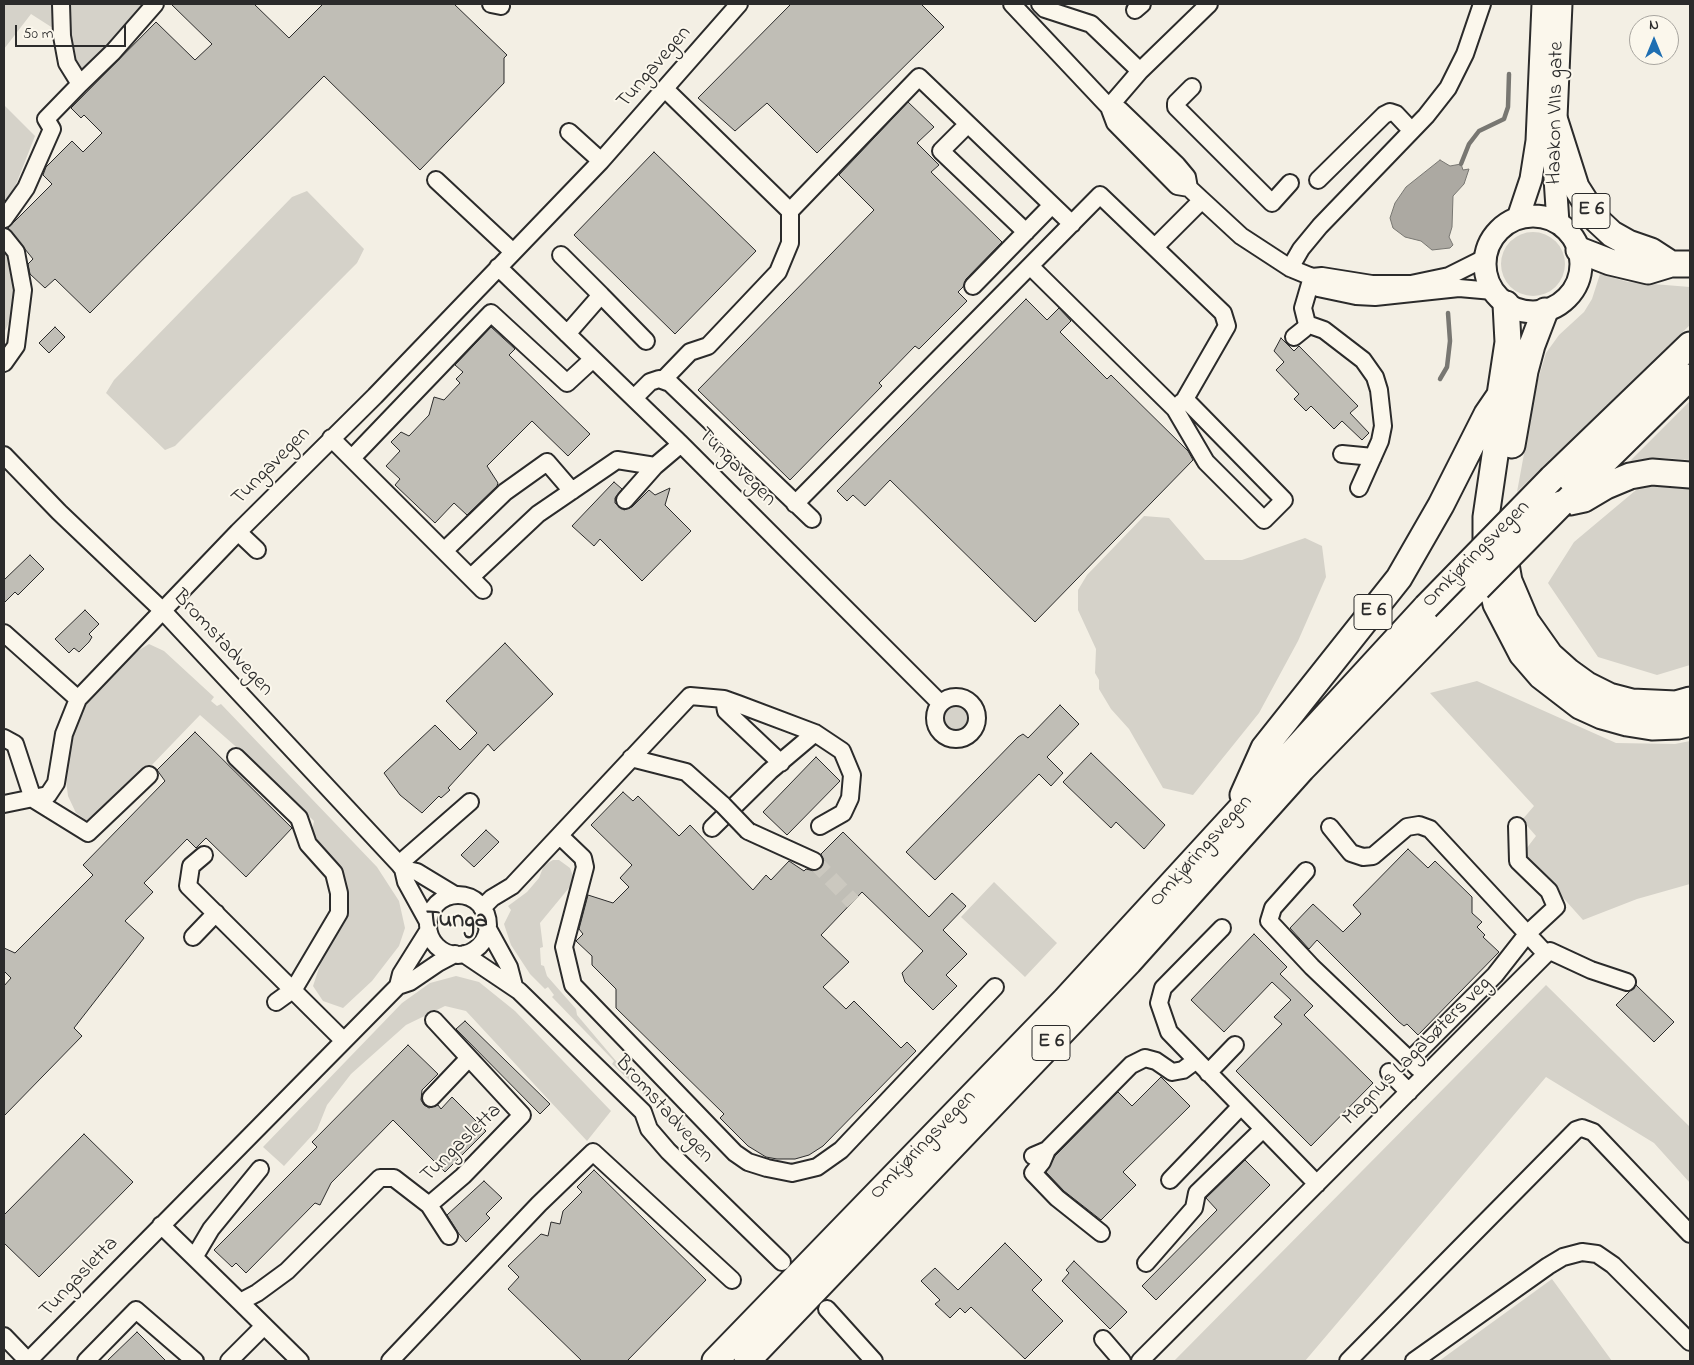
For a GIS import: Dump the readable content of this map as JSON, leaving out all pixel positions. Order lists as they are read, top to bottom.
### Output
{
  "streets": {
    "highway": ["E 6", "Omkjøringsvegen"],
    "main road": ["Haakon VIIs gate"],
    "street": [
      "Tungavegen",
      "Bromstadvegen",
      "Magnus Lagabøters veg",
      "Tungasletta"
    ]
  },
  "crossings": [
    ["Tungavegen", "Bromstadvegen"],
    ["Haakon VIIs gate", "E 6"],
    ["E 6", "Omkjøringsvegen"],
    ["Bromstadvegen", "Tungasletta"]
  ],
  "districts": ["Tunga"],
  "scale_bar": "50 m",
  "north": "top"
}
